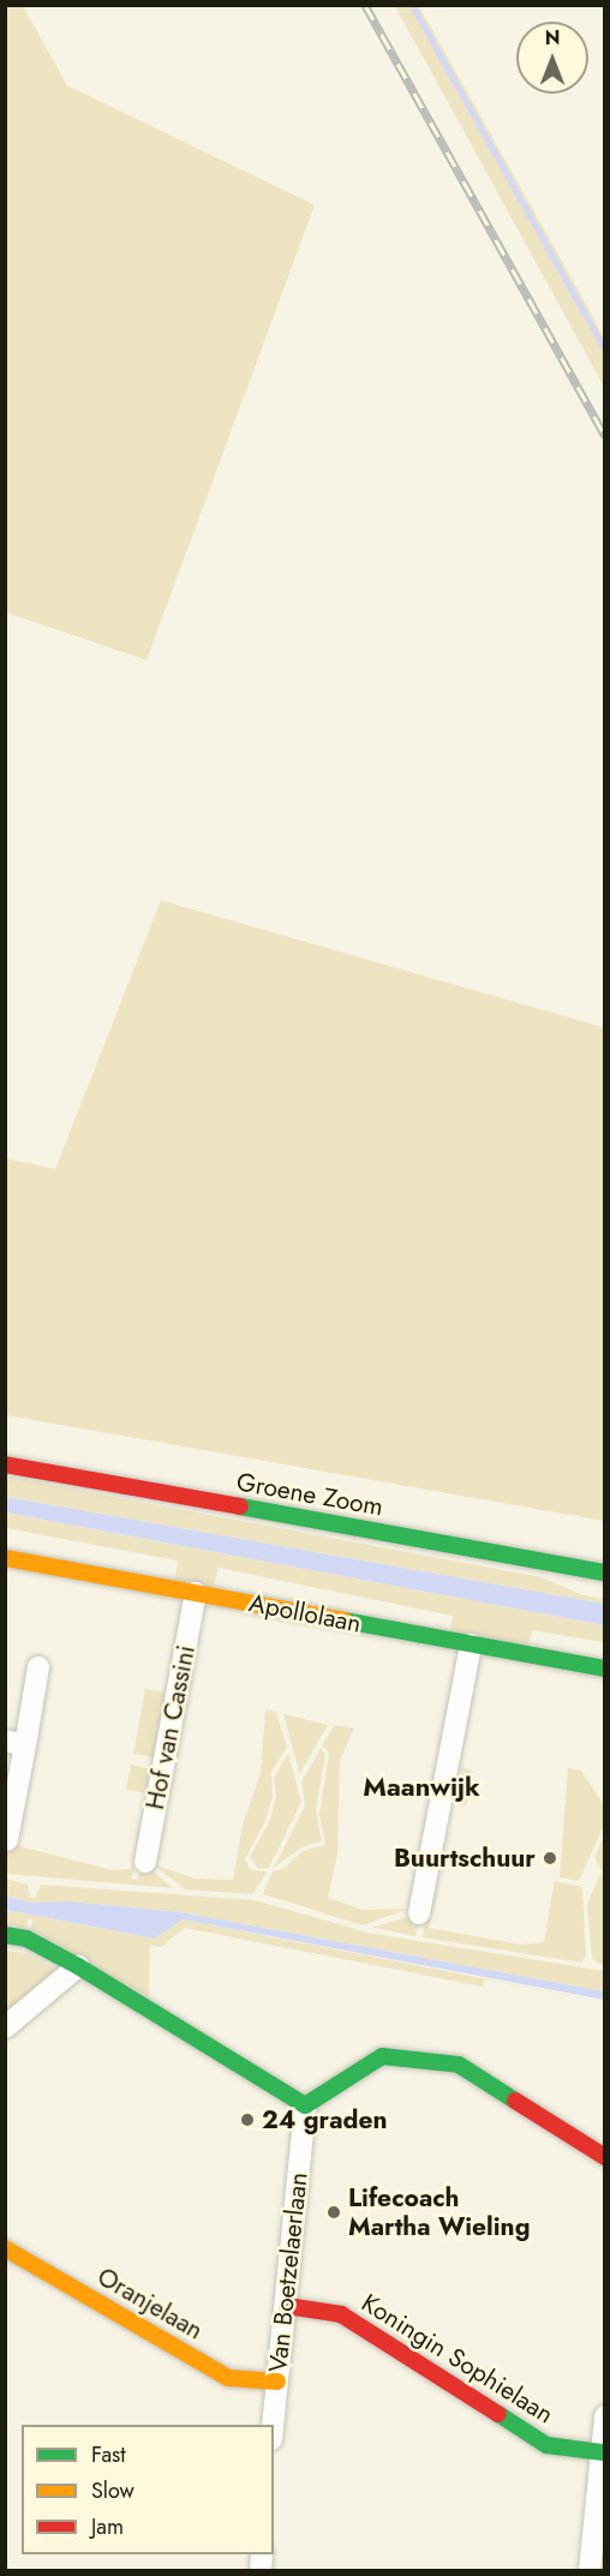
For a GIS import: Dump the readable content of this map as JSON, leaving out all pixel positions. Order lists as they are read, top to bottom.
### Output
{
  "streets": {
    "street": [
      "Groene Zoom",
      "Apollolaan",
      "Hof van Cassini",
      "Van Boetzelaerlaan",
      "Oranjelaan",
      "Koningin Sophielaan"
    ]
  },
  "crossings": [
    ["Apollolaan", "Hof van Cassini"],
    ["Van Boetzelaerlaan", "Oranjelaan"],
    ["Van Boetzelaerlaan", "Koningin Sophielaan"]
  ],
  "districts": ["Maanwijk"],
  "places": ["Buurtschuur", "24 graden", "Lifecoach Martha Wieling"],
  "legend": ["Fast", "Slow", "Jam"],
  "north": "top"
}
